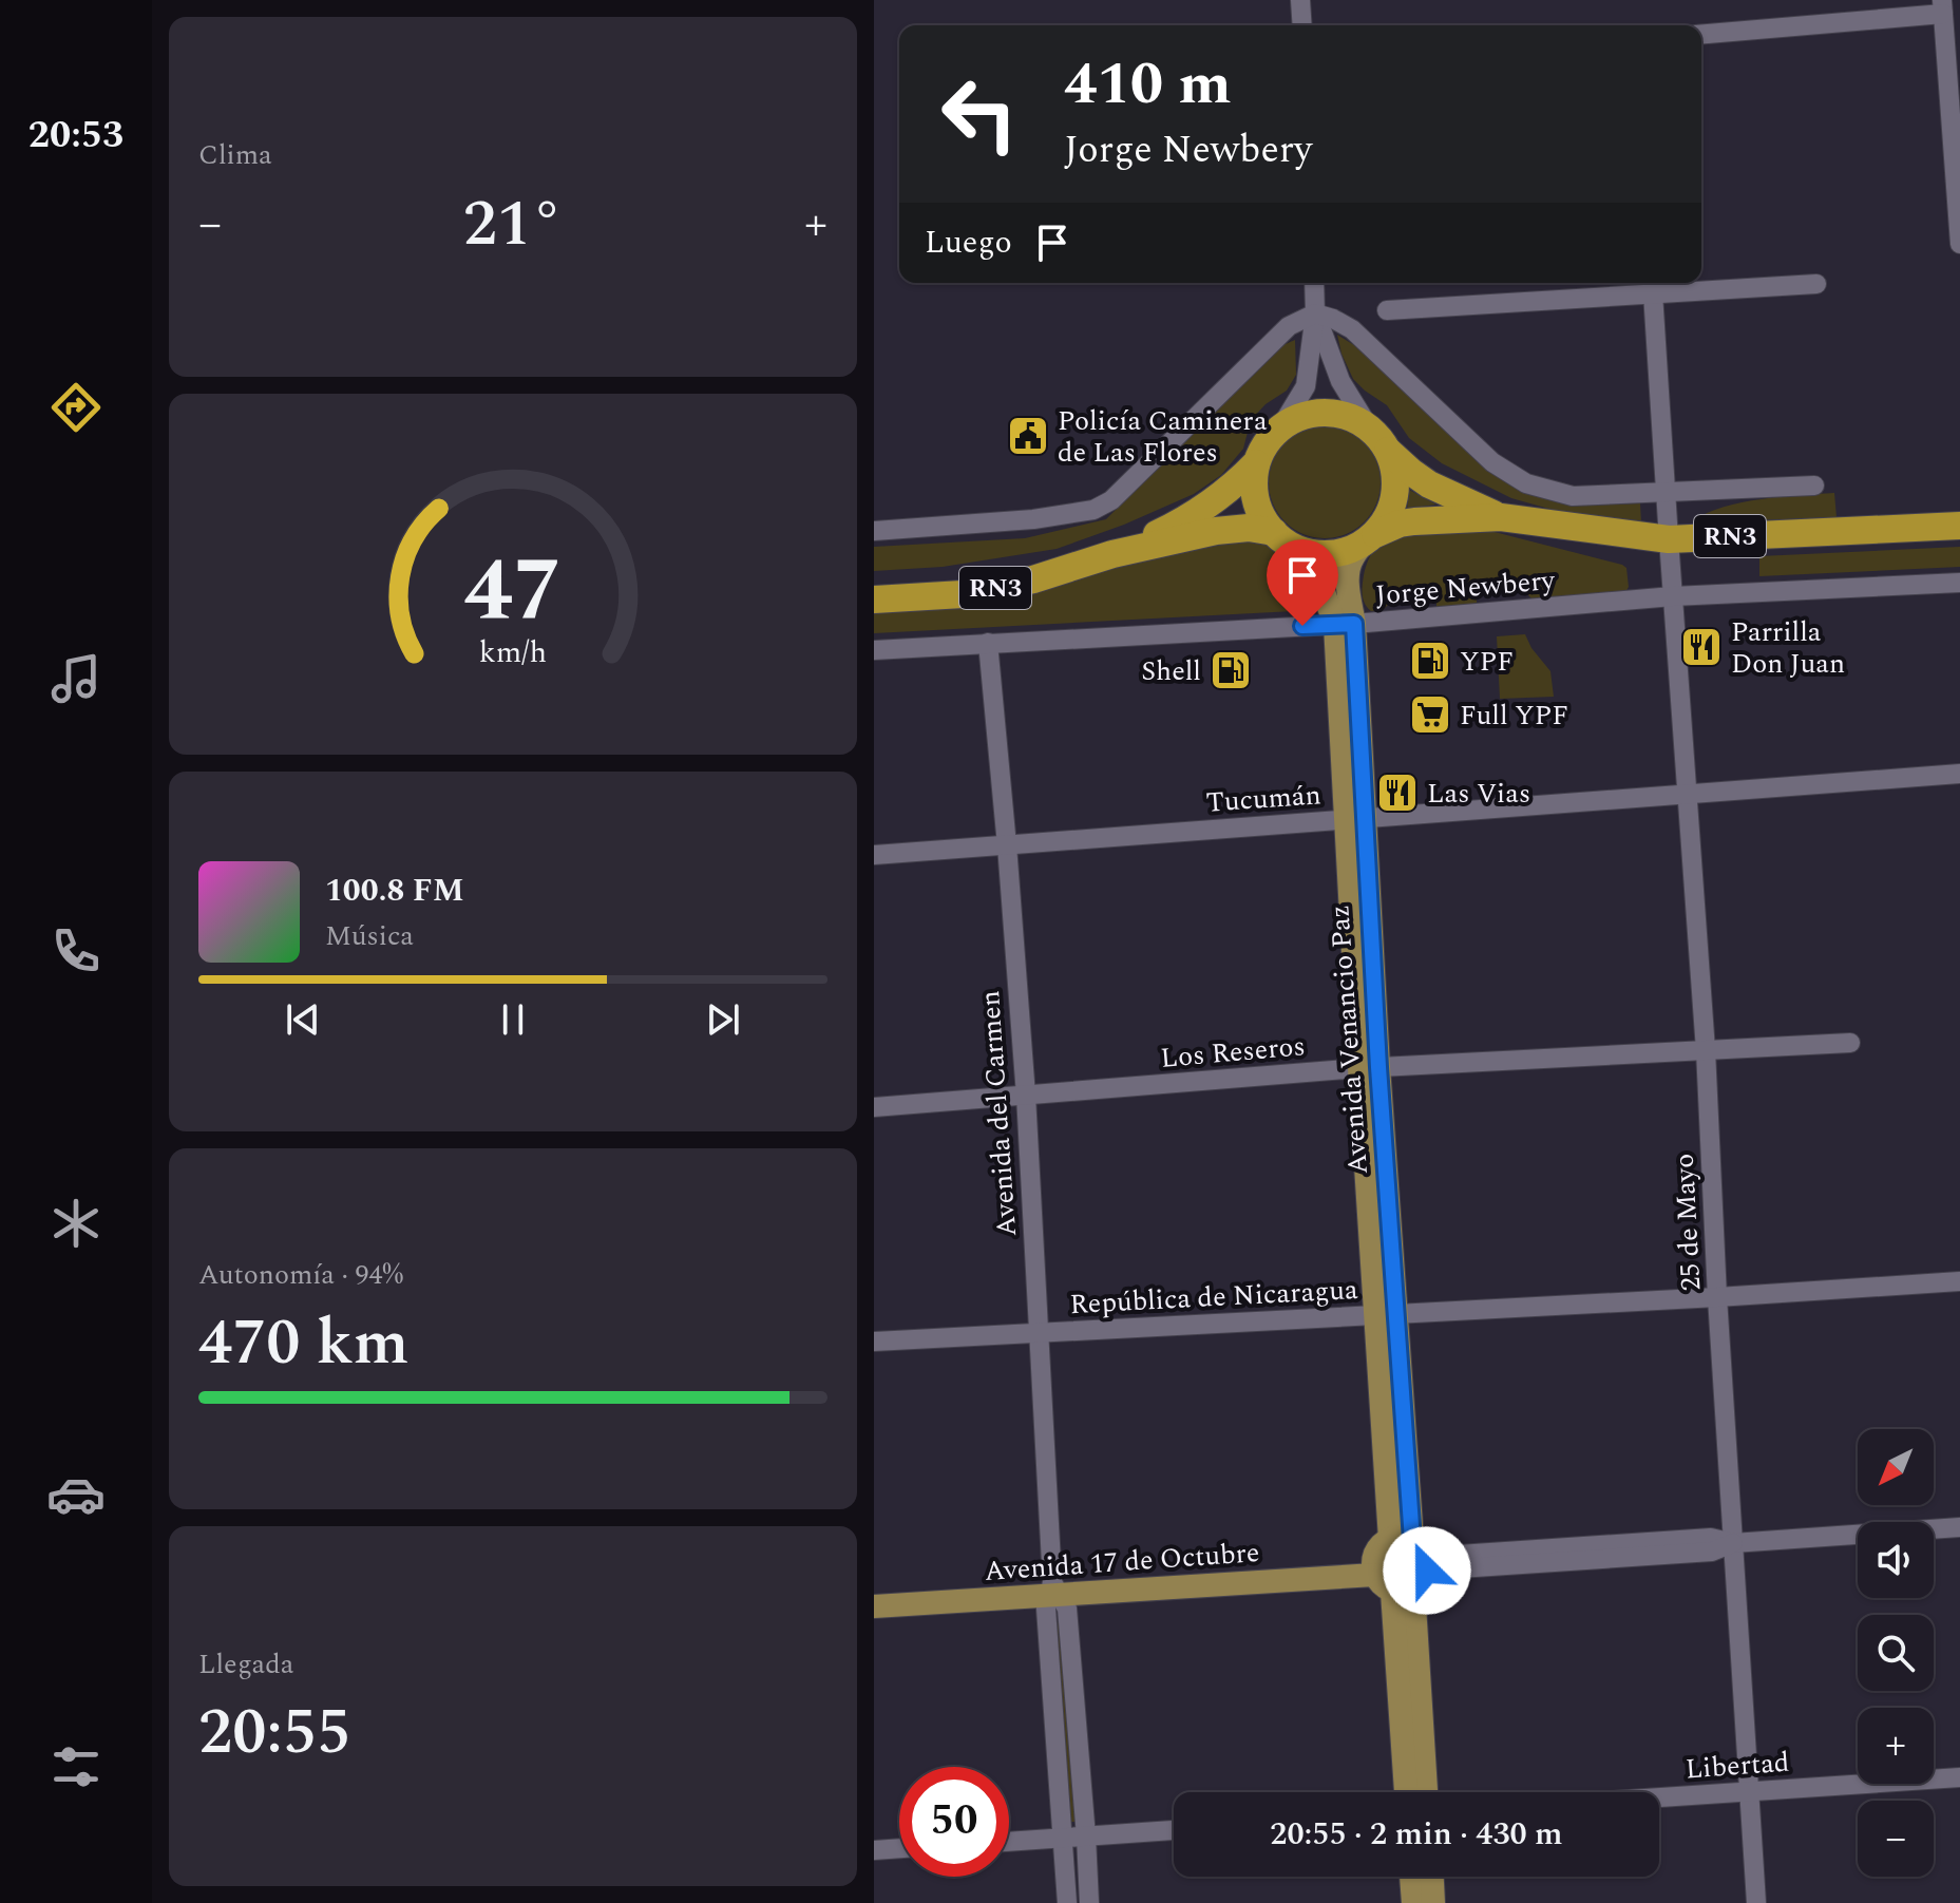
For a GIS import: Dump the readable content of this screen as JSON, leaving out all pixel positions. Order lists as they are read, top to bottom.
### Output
{
  "streets": {
    "highway": ["RN3"],
    "main road": ["Avenida Venancio Paz", "Avenida 17 de Octubre"],
    "street": [
      "Jorge Newbery",
      "Tucumán",
      "Los Reseros",
      "Avenida del Carmen",
      "25 de Mayo",
      "República de Nicaragua",
      "Libertad"
    ]
  },
  "crossings": [
    ["RN3", "Avenida Venancio Paz"],
    ["RN3", "25 de Mayo"],
    ["Jorge Newbery", "Avenida Venancio Paz"],
    ["Jorge Newbery", "Avenida del Carmen"],
    ["Jorge Newbery", "25 de Mayo"],
    ["Tucumán", "Avenida Venancio Paz"],
    ["Tucumán", "Avenida del Carmen"],
    ["Tucumán", "25 de Mayo"],
    ["Avenida Venancio Paz", "Los Reseros"],
    ["Avenida Venancio Paz", "República de Nicaragua"],
    ["Los Reseros", "Avenida del Carmen"],
    ["Los Reseros", "25 de Mayo"],
    ["Avenida del Carmen", "República de Nicaragua"],
    ["Avenida del Carmen", "Avenida 17 de Octubre"],
    ["25 de Mayo", "República de Nicaragua"],
    ["25 de Mayo", "Libertad"]
  ],
  "places": {
    "public building": ["Policía Caminera de Las Flores"],
    "restaurant": ["Parrilla Don Juan", "Las Vias"],
    "fuel station": ["YPF", "Shell"],
    "supermarket": ["Full YPF"]
  },
  "north": "bottom left",
  "page": {
    "tabs": "20:53",
    "tile": [
      "Clima",
      ["Autonomía · 94%", "470 km"],
      ["Llegada", "20:55"]
    ],
    "turn": ["410 m", "Jorge Newbery"],
    "heat": ["−", "21°", "+"],
    "then": "Luego",
    "song": ["100.8 FM", "Música"],
    "map_buttons": ["+", "−"],
    "limit": "50",
    "trip": "20:55 · 2 min · 430 m",
    "gauge": ["47", "km/h"]
  }
}
